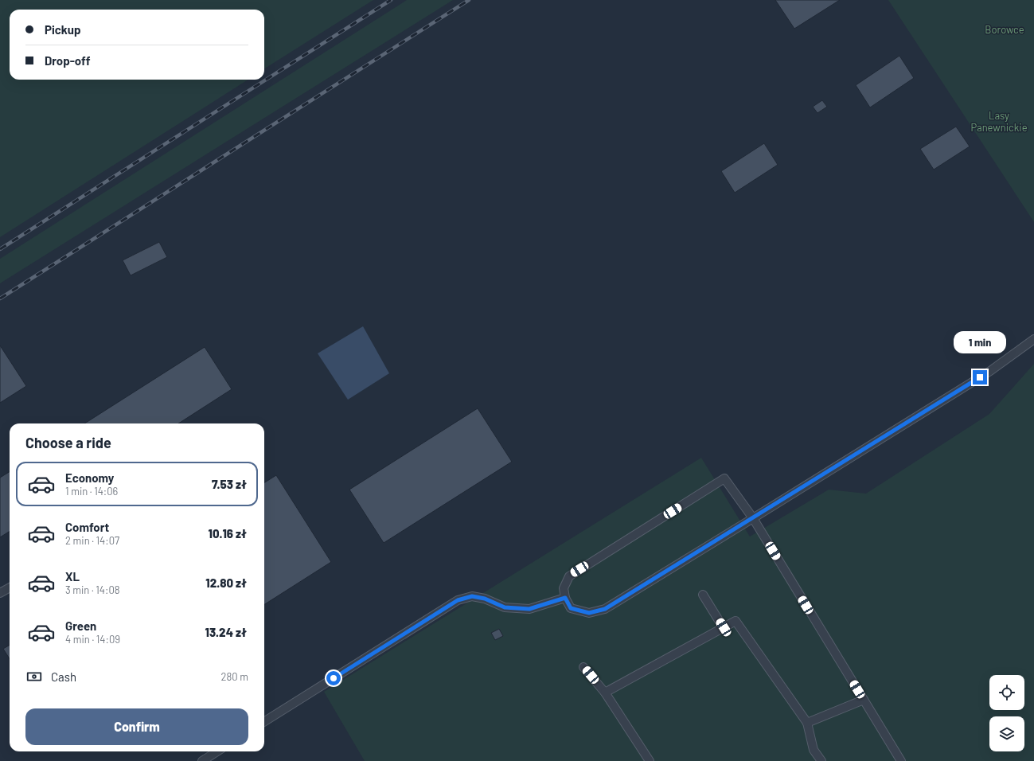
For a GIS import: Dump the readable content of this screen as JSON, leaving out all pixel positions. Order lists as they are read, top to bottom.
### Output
{
  "parks": ["Borowce", "Lasy Panewnickie"],
  "page": {
    "banner": ["Pickup", "Drop-off"],
    "bubble": "1 min",
    "heading": "Choose a ride",
    "list": [
      {
        "name": "Economy",
        "note": "1 min · 14:06",
        "value": "7.53 zł"
      },
      {
        "name": "Comfort",
        "note": "2 min · 14:07",
        "value": "10.16 zł"
      },
      {
        "name": "XL",
        "note": "3 min · 14:08",
        "value": "12.80 zł"
      },
      {
        "name": "Green",
        "note": "4 min · 14:09",
        "value": "13.24 zł"
      }
    ],
    "pay": ["Cash", "280 m"],
    "buttons": "Confirm"
  }
}
